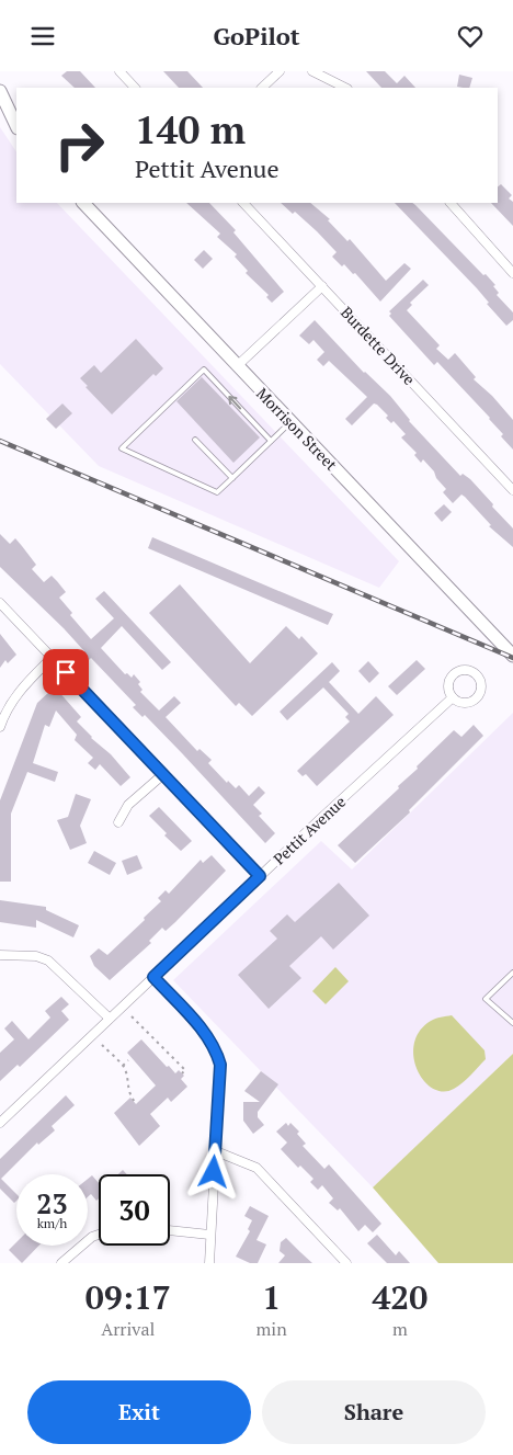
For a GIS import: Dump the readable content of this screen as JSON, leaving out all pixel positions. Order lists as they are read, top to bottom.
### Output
{
  "streets": {
    "street": ["Burdette Drive", "Morrison Street", "Pettit Avenue"]
  },
  "page": {
    "header": "GoPilot",
    "turn": ["140 m", "Pettit Avenue"],
    "speed": "23 km/h",
    "limit": "30",
    "eta": [
      "09:17",
      "Arrival",
      "1",
      "min",
      "420",
      "m"
    ],
    "buttons": ["Exit", "Share"]
  }
}
